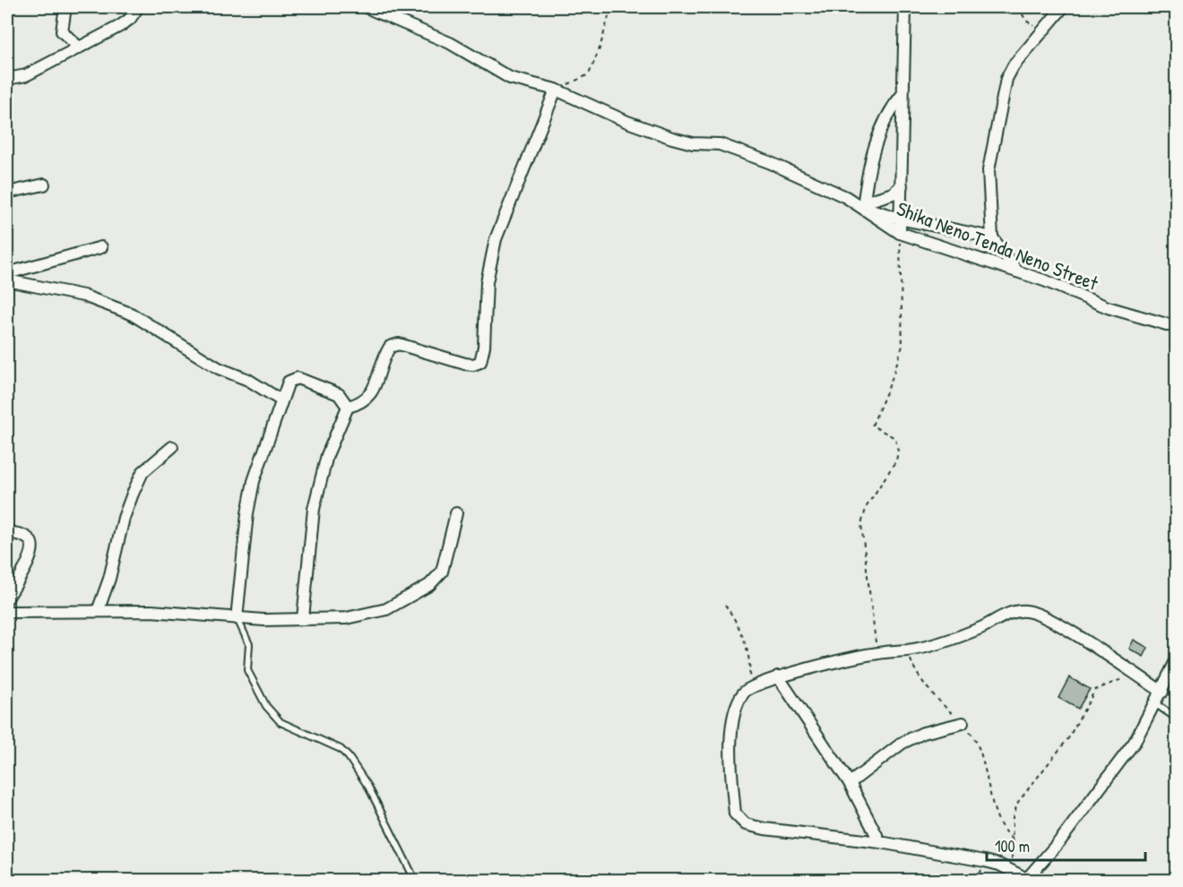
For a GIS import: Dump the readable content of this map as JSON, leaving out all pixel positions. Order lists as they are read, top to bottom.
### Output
{
  "streets": {
    "street": ["Shika Neno Tenda Neno Street"]
  },
  "scale_bar": "100 m"
}
